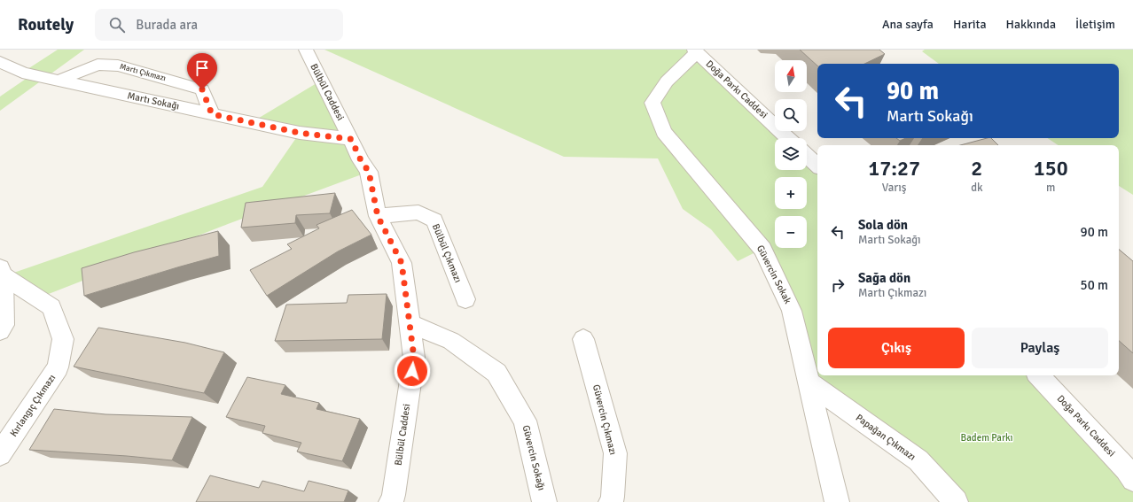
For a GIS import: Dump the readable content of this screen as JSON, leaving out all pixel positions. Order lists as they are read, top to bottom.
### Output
{
  "streets": {
    "street": [
      "Martı Çıkmazı",
      "Doğa Parkı Caddesi",
      "Bülbül Caddesi",
      "Martı Sokağı",
      "Bülbül Çıkmazı",
      "Güvercin Sokak",
      "Kırlangıç Çıkmazı",
      "Güvercin Çıkmazı",
      "Papağan Çıkmazı",
      "Güvercin Sokağı"
    ]
  },
  "crossings": [
    ["Martı Çıkmazı", "Martı Sokağı"],
    ["Doğa Parkı Caddesi", "Güvercin Sokak"],
    ["Bülbül Caddesi", "Martı Sokağı"],
    ["Bülbül Caddesi", "Bülbül Çıkmazı"],
    ["Bülbül Caddesi", "Güvercin Sokağı"],
    ["Güvercin Sokak", "Papağan Çıkmazı"]
  ],
  "parks": ["Badem Parkı"],
  "north": "top",
  "page": {
    "header": "Routely",
    "search": "Burada ara",
    "nav": [
      "Ana sayfa",
      "Harita",
      "Hakkında",
      "İletişim"
    ],
    "map_buttons": ["+", "−"],
    "turn": ["90 m", "Martı Sokağı"],
    "eta": [
      "17:27",
      "Varış",
      "2",
      "dk",
      "150",
      "m"
    ],
    "list": [
      {
        "name": "Sola dön",
        "note": "Martı Sokağı",
        "value": "90 m"
      },
      {
        "name": "Sağa dön",
        "note": "Martı Çıkmazı",
        "value": "50 m"
      }
    ],
    "buttons": ["Çıkış", "Paylaş"]
  }
}
